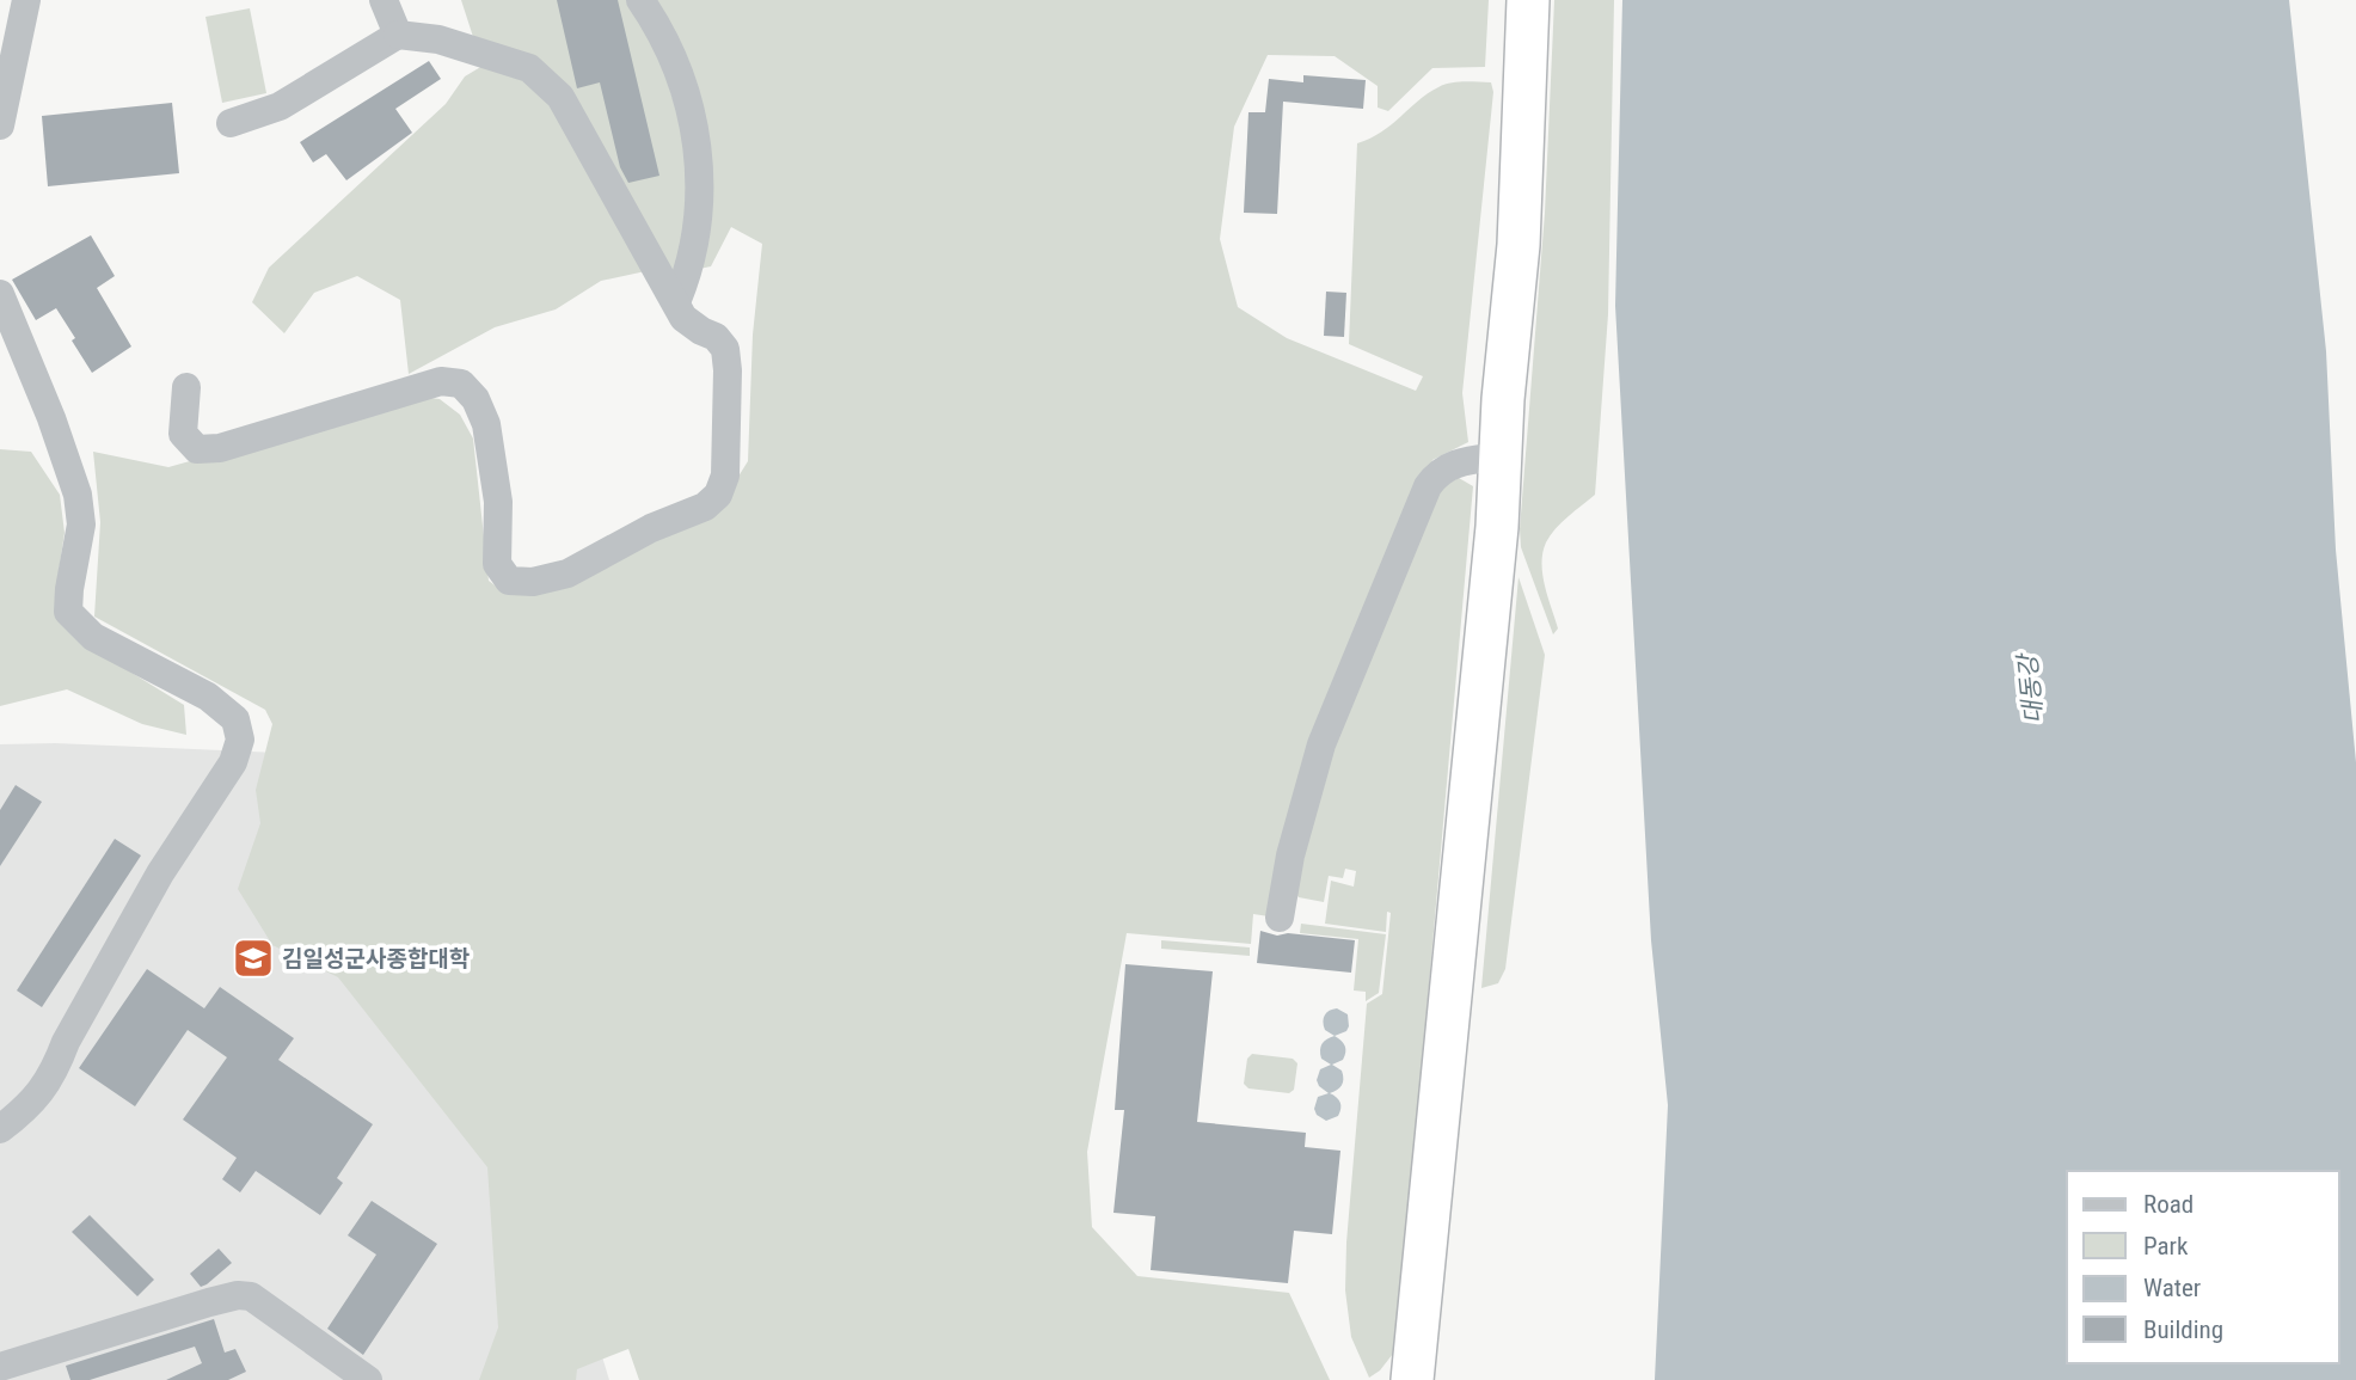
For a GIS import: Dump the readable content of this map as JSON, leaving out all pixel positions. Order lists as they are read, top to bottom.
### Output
{
  "water": ["대동강"],
  "places": {
    "school or university": ["김일성군사종합대학"]
  },
  "legend": [
    "Road",
    "Park",
    "Water",
    "Building"
  ]
}
